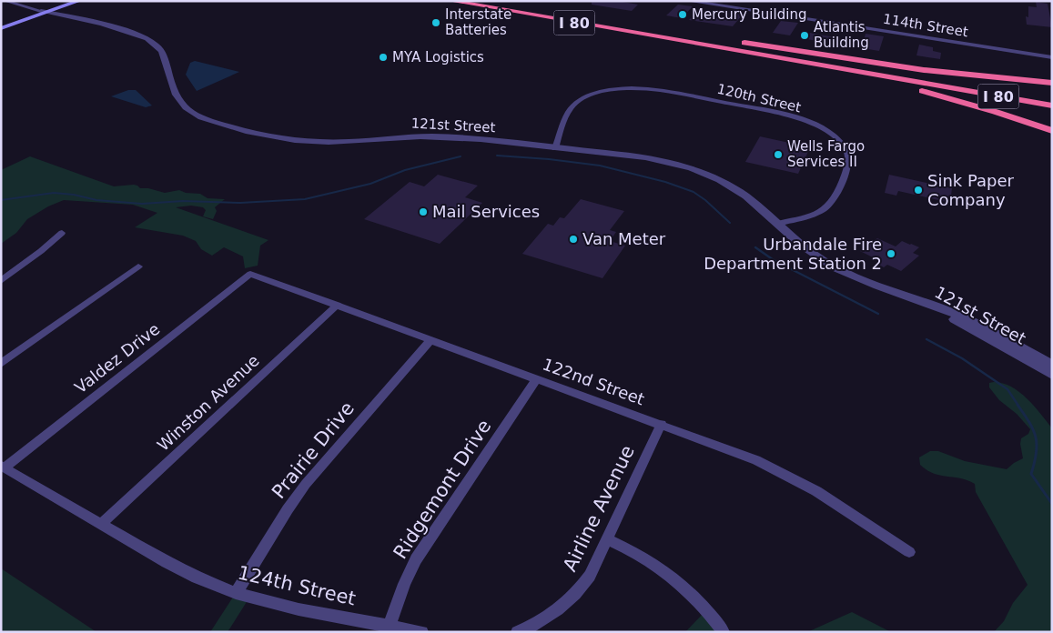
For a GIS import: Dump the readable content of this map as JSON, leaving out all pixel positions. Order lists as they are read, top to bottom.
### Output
{
  "streets": {
    "highway": ["I 80"],
    "street": [
      "114th Street",
      "120th Street",
      "121st Street",
      "Valdez Drive",
      "122nd Street",
      "Winston Avenue",
      "Prairie Drive",
      "Ridgemont Drive",
      "Airline Avenue",
      "124th Street"
    ]
  },
  "crossings": [
    ["120th Street", "121st Street"],
    ["Valdez Drive", "122nd Street"],
    ["Valdez Drive", "124th Street"],
    ["122nd Street", "Winston Avenue"],
    ["122nd Street", "Prairie Drive"],
    ["122nd Street", "Ridgemont Drive"],
    ["122nd Street", "Airline Avenue"],
    ["Winston Avenue", "124th Street"],
    ["Prairie Drive", "124th Street"],
    ["Ridgemont Drive", "124th Street"]
  ],
  "places": [
    "Mercury Building",
    "Interstate Batteries",
    "Atlantis Building",
    "MYA Logistics",
    "Wells Fargo Services II",
    "Sink Paper Company",
    "Mail Services",
    "Van Meter",
    "Urbandale Fire Department Station 2"
  ]
}
